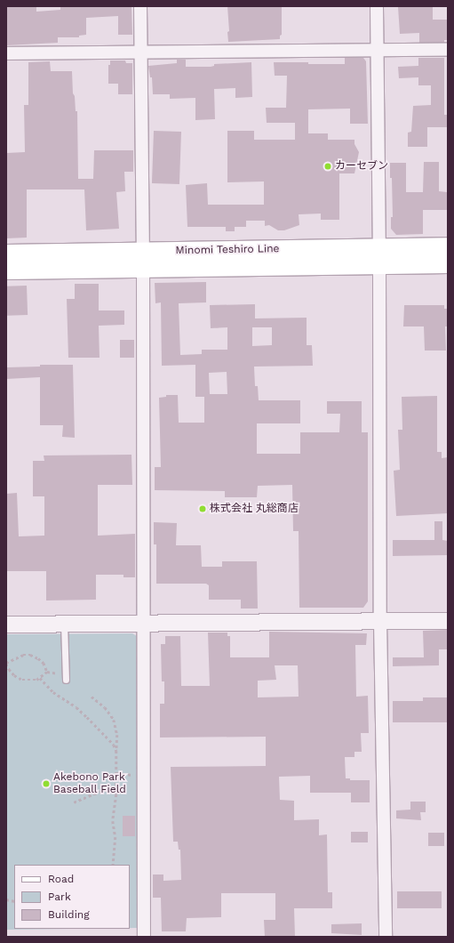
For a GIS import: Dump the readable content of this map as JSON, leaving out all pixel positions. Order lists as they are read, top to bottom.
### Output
{
  "streets": {
    "main road": ["Minomi Teshiro Line"]
  },
  "places": ["カーセブン", "株式会社 丸総商店", "Akebono Park Baseball Field"],
  "legend": ["Road", "Park", "Building"]
}
